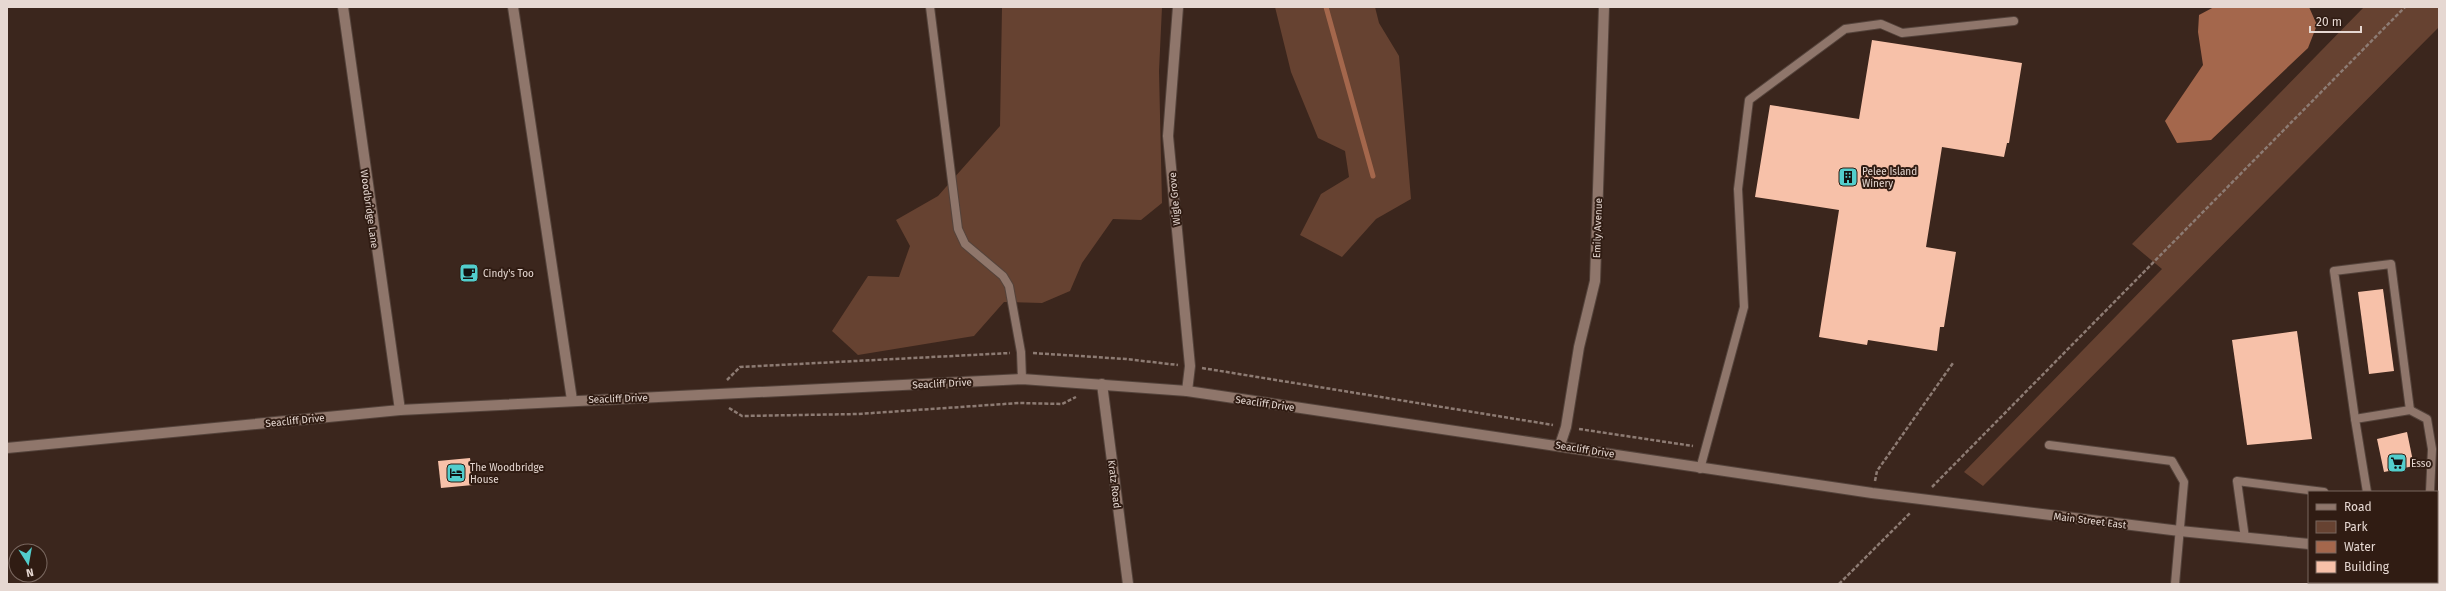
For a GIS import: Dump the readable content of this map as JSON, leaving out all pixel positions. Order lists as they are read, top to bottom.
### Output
{
  "streets": {
    "main road": [
      "Wigle Grove",
      "Woodbridge Lane",
      "Emily Avenue",
      "Seacliff Drive",
      "Kratz Road",
      "Main Street East"
    ]
  },
  "crossings": [
    ["Wigle Grove", "Seacliff Drive"],
    ["Woodbridge Lane", "Seacliff Drive"],
    ["Emily Avenue", "Seacliff Drive"],
    ["Seacliff Drive", "Kratz Road"],
    ["Seacliff Drive", "Main Street East"]
  ],
  "places": {
    "building": ["Pelee Island Winery"],
    "cafe": ["Cindy's Too"],
    "supermarket": ["Esso"],
    "hotel": ["The Woodbridge House"]
  },
  "legend": [
    "Road",
    "Park",
    "Water",
    "Building"
  ],
  "scale_bar": "20 m",
  "north": "bottom"
}
